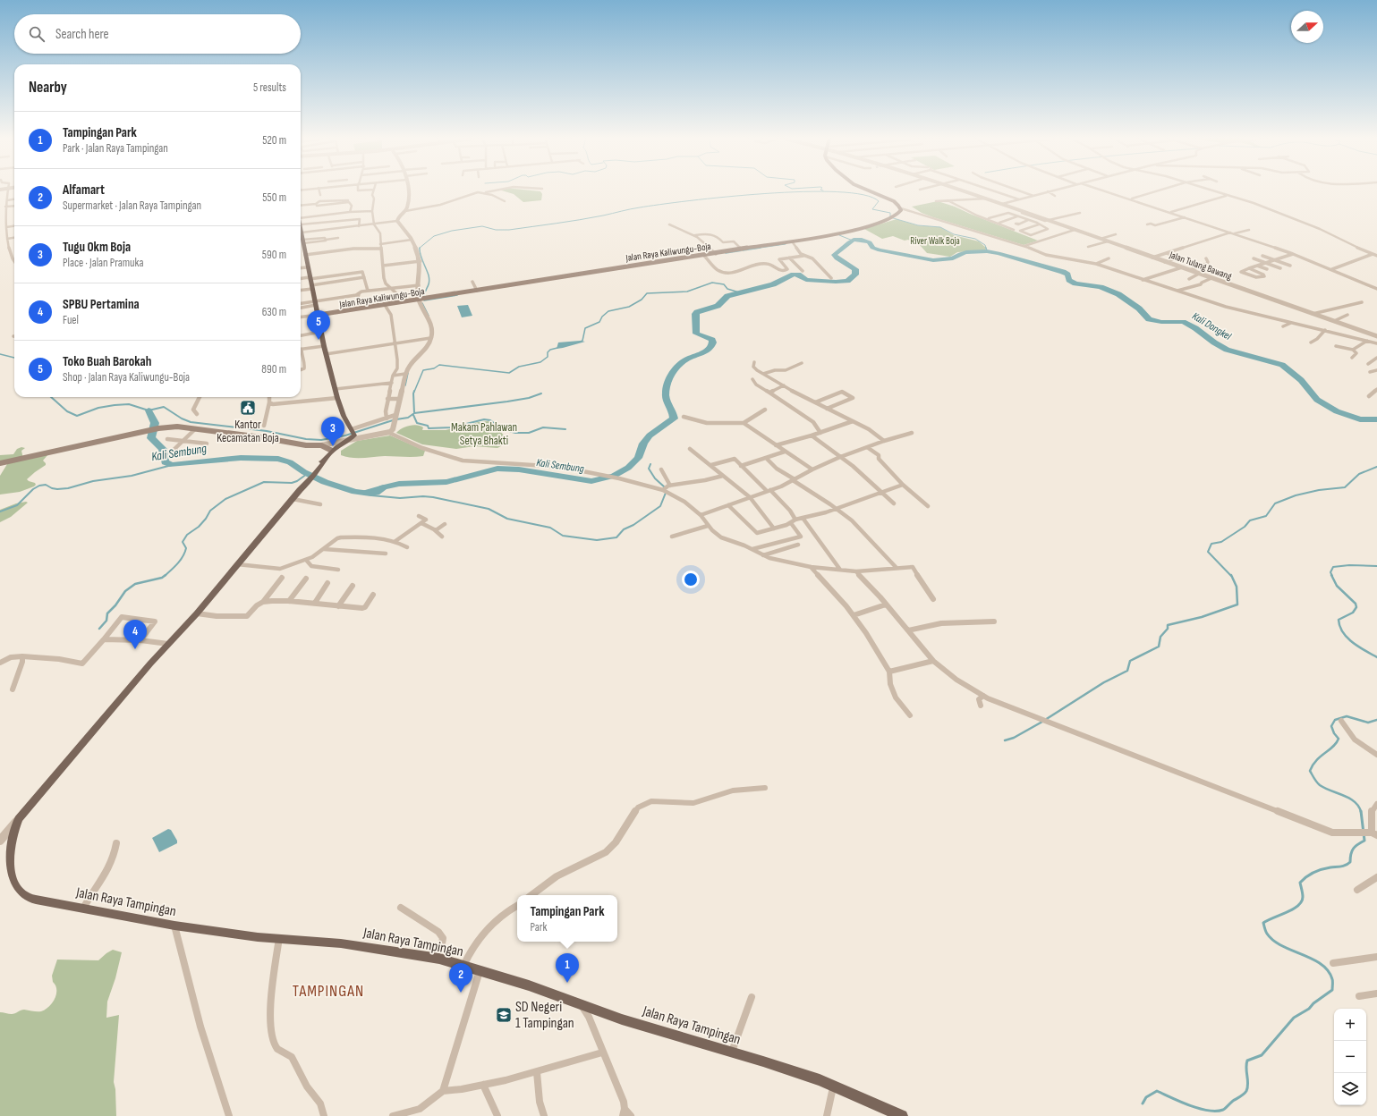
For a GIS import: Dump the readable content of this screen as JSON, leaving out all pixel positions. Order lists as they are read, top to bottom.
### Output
{
  "streets": {
    "main road": ["Jalan Raya Kaliwungu-Boja", "Jalan Raya Tampingan"],
    "street": ["Jalan Tulang Bawang"]
  },
  "districts": ["TAMPINGAN"],
  "water": ["Kali Dongkel", "Kali Sembung"],
  "parks": ["River Walk Boja", "Makam Pahlawan Setya Bhakti"],
  "places": {
    "public building": ["Kantor Kecamatan Boja"],
    "school or university": ["SD Negeri 1 Tampingan"]
  },
  "north": "right",
  "page": {
    "search": "Search here",
    "heading": ["Nearby", "5 results"],
    "list": [
      {
        "mark": "1",
        "name": "Tampingan Park",
        "note": "Park · Jalan Raya Tampingan",
        "value": "520 m"
      },
      {
        "mark": "2",
        "name": "Alfamart",
        "note": "Supermarket · Jalan Raya Tampingan",
        "value": "550 m"
      },
      {
        "mark": "3",
        "name": "Tugu 0km Boja",
        "note": "Place · Jalan Pramuka",
        "value": "590 m"
      },
      {
        "mark": "4",
        "name": "SPBU Pertamina",
        "note": "Fuel",
        "value": "630 m"
      },
      {
        "mark": "5",
        "name": "Toko Buah Barokah",
        "note": "Shop · Jalan Raya Kaliwungu-Boja",
        "value": "890 m"
      }
    ],
    "pins": [
      "5",
      "3",
      "4",
      "1",
      "2"
    ],
    "popup": ["Tampingan Park", "Park"],
    "map_buttons": ["+", "−"]
  }
}
